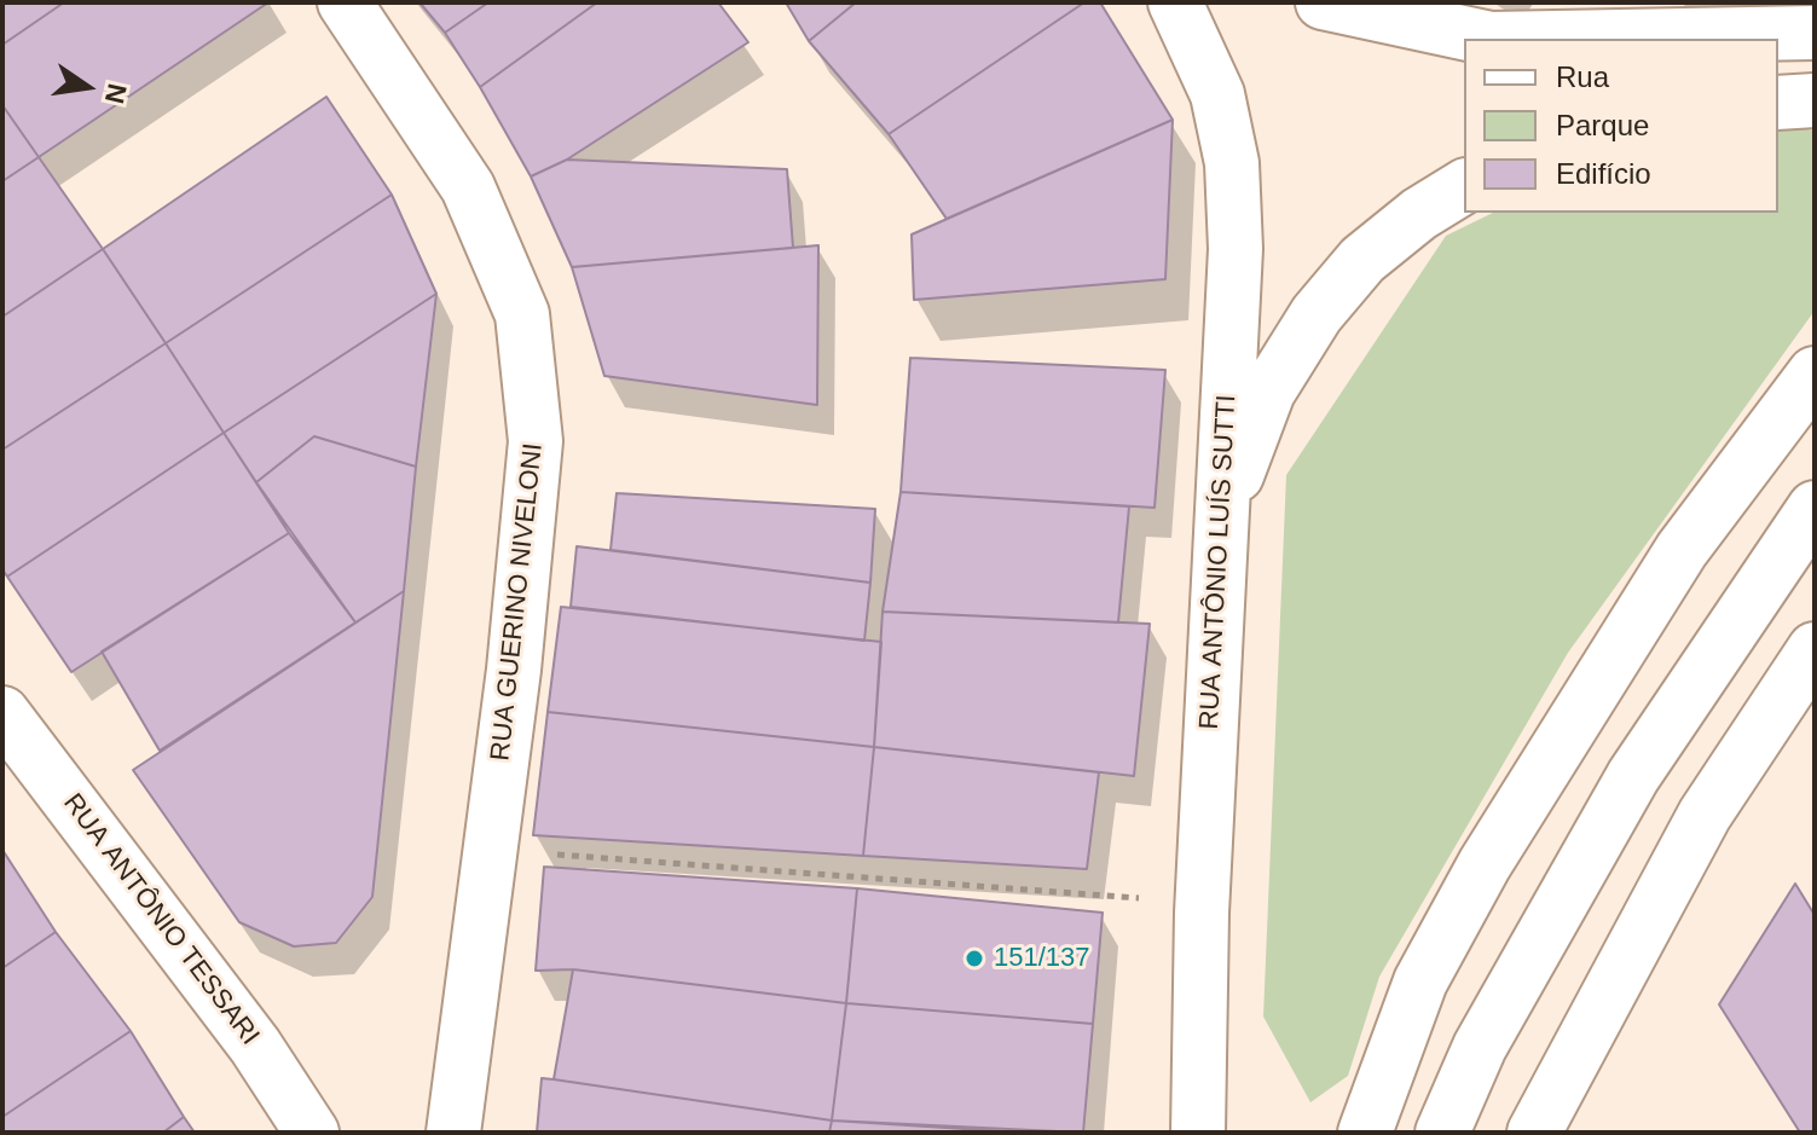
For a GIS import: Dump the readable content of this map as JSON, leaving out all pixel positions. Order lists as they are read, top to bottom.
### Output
{
  "streets": {
    "street": ["RUA ANTÔNIO LUÍS SUTTI", "RUA GUERINO NIVELONI", "RUA ANTÔNIO TESSARI"]
  },
  "places": ["151/137"],
  "legend": ["Rua", "Parque", "Edifício"],
  "north": "right"
}
